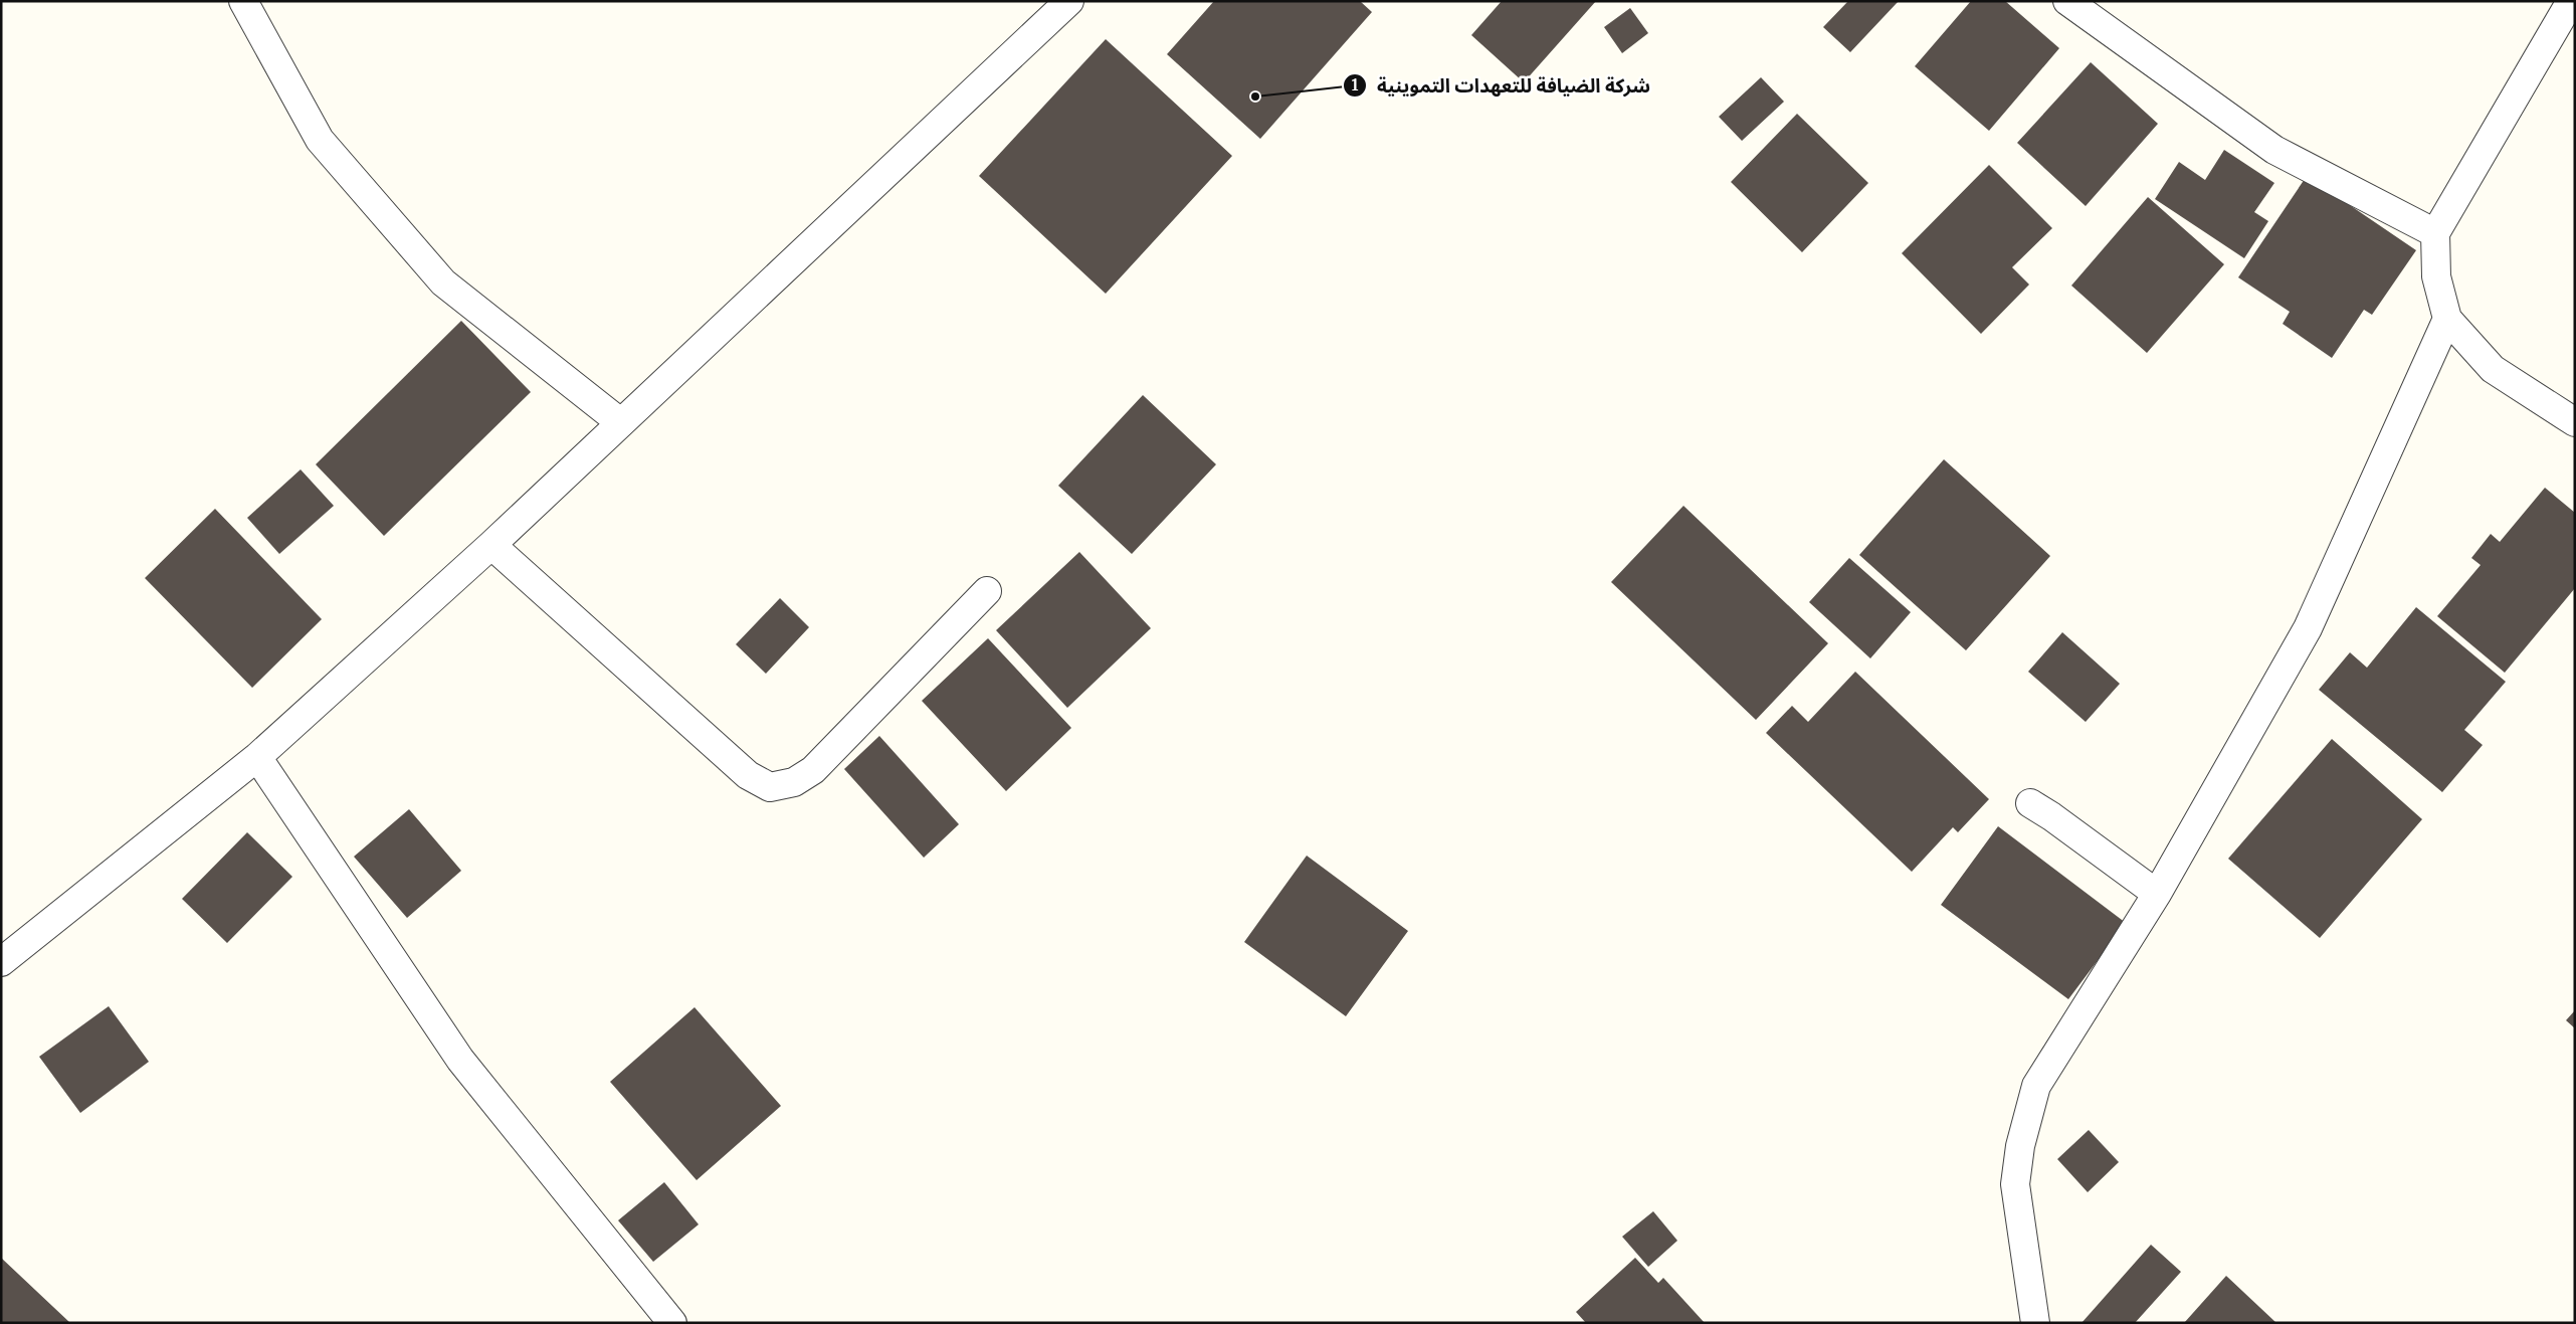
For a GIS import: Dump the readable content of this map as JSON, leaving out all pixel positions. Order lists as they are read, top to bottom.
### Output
{
  "places": ["شركة الضيافة للتعهدات التموينية"]
}
